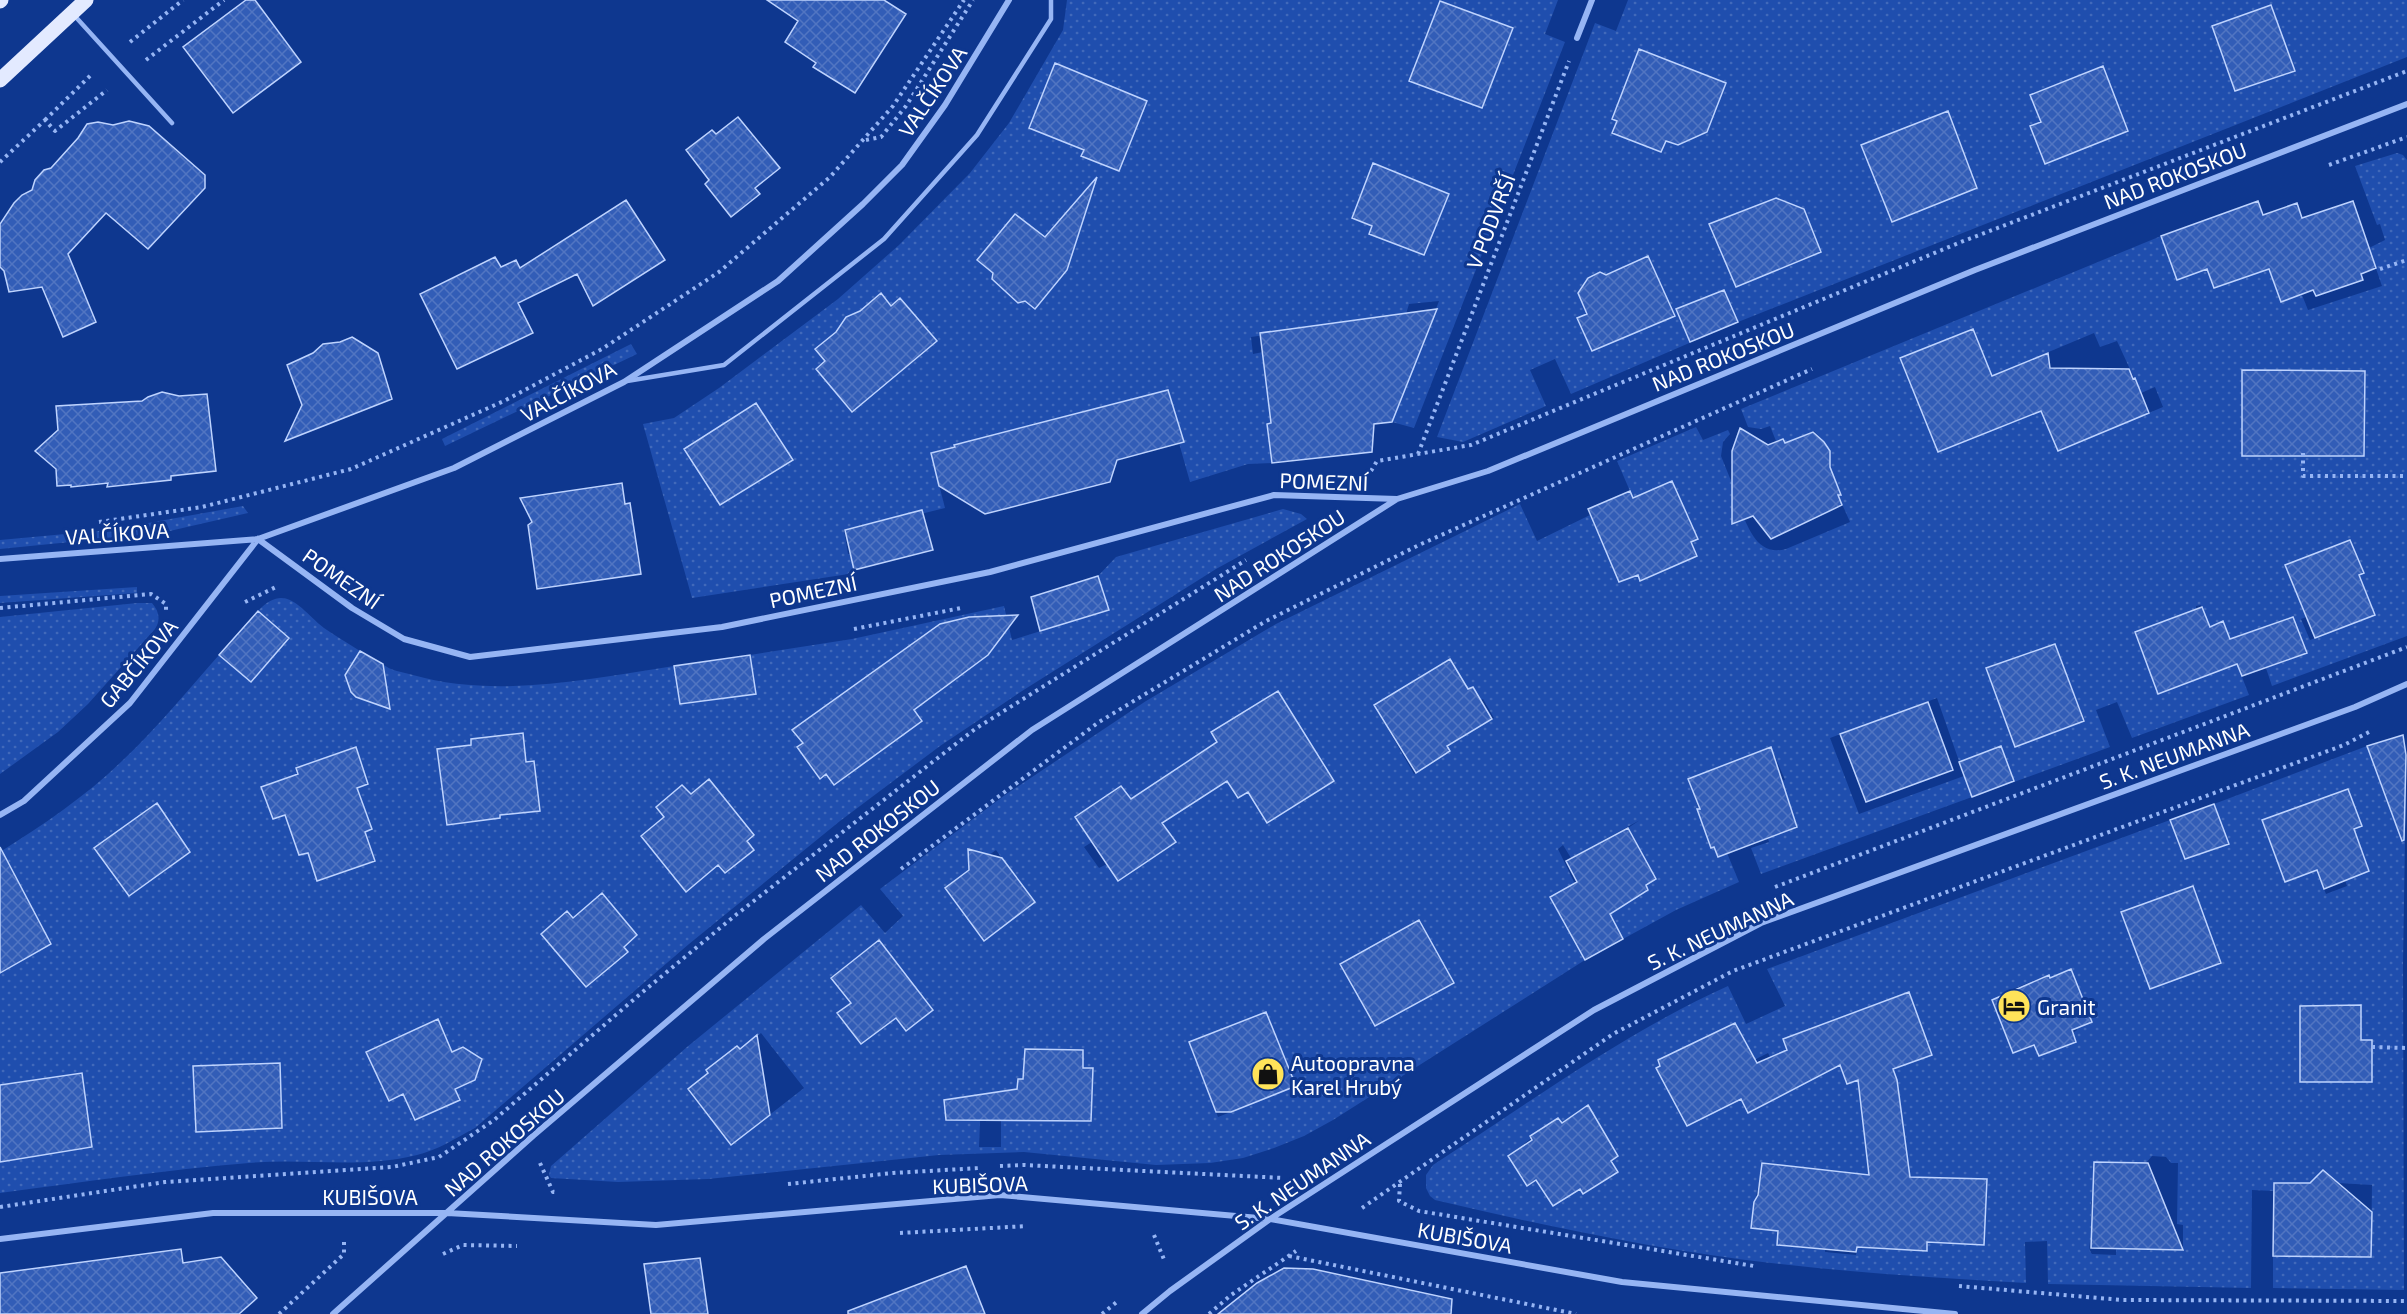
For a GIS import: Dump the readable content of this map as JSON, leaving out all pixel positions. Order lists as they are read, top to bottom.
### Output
{
  "streets": {
    "street": [
      "VALČÍKOVA",
      "NAD ROKOSKOU",
      "POMEZNÍ",
      "GABČÍKOVA",
      "S. K. NEUMANNA",
      "KUBIŠOVA"
    ],
    "path": ["V PODVRŠÍ"]
  },
  "crossings": [
    ["VALČÍKOVA", "POMEZNÍ"],
    ["VALČÍKOVA", "GABČÍKOVA"],
    ["NAD ROKOSKOU", "POMEZNÍ"],
    ["NAD ROKOSKOU", "KUBIŠOVA"],
    ["POMEZNÍ", "GABČÍKOVA"],
    ["S. K. NEUMANNA", "KUBIŠOVA"]
  ],
  "places": {
    "hotel": ["Granit"],
    "shop": ["Autoopravna Karel Hrubý"]
  }
}
